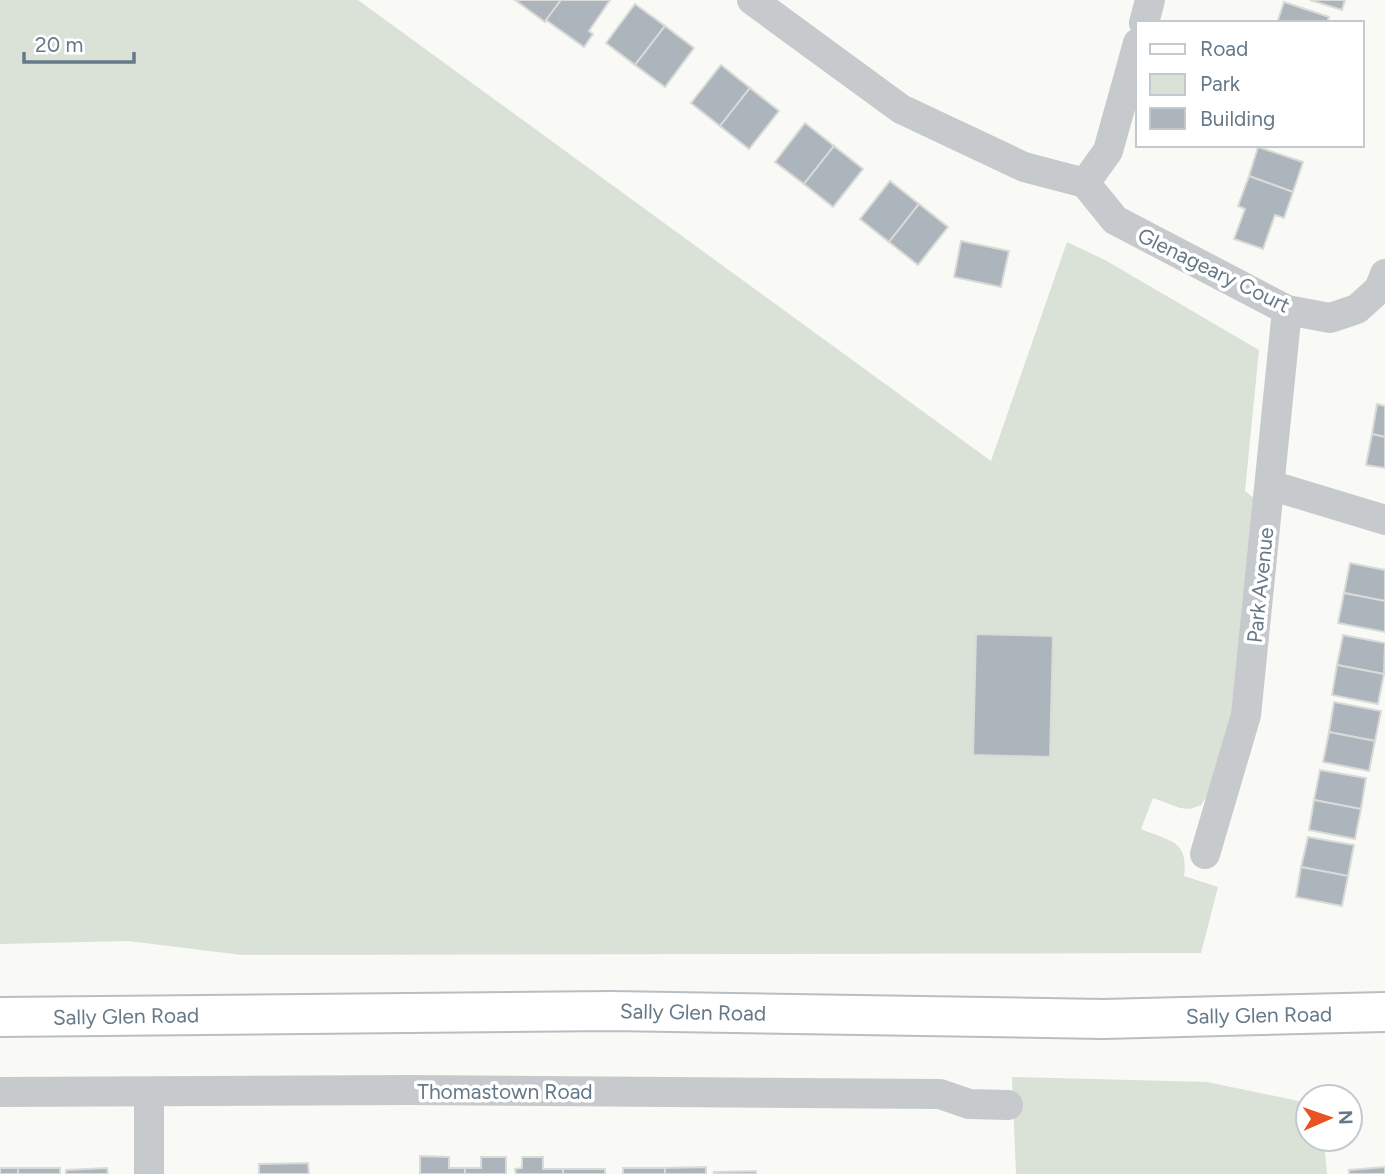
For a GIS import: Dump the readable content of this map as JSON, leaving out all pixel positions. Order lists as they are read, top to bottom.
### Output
{
  "streets": {
    "main road": ["Sally Glen Road"],
    "street": ["Glenageary Court", "Park Avenue", "Thomastown Road"]
  },
  "crossings": [
    ["Glenageary Court", "Park Avenue"]
  ],
  "legend": ["Road", "Park", "Building"],
  "scale_bar": "20 m",
  "north": "right"
}
